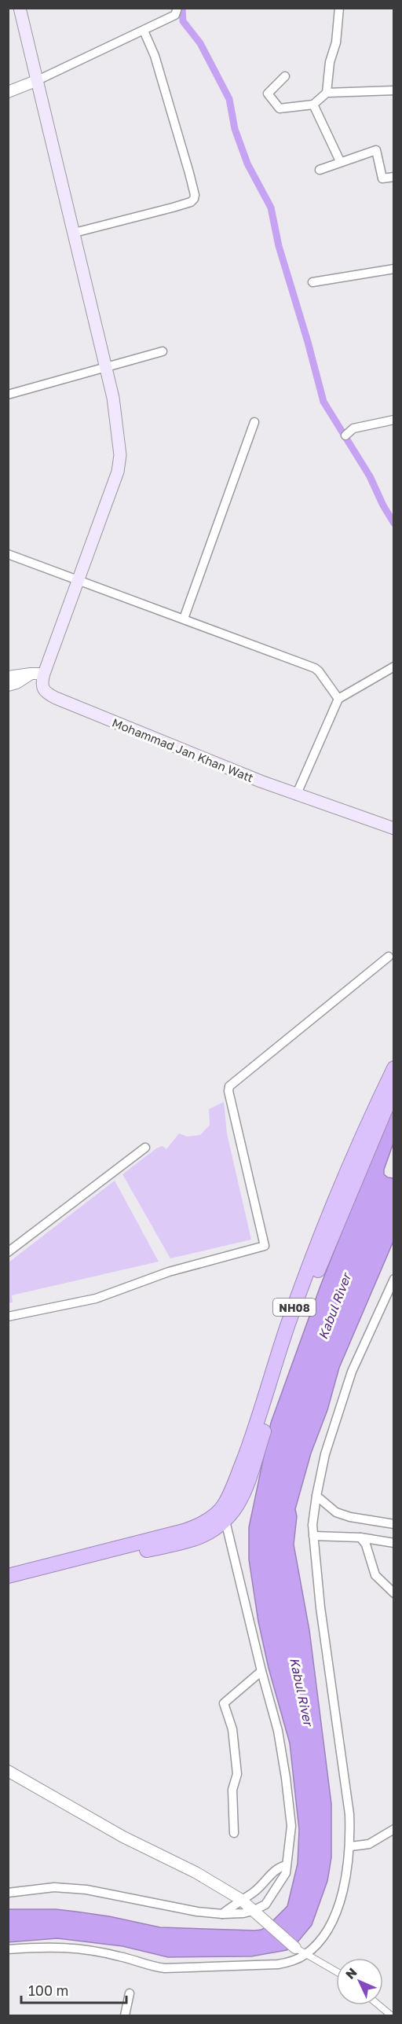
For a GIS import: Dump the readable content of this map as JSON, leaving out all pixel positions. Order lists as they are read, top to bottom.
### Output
{
  "streets": {
    "highway": ["NH08"],
    "main road": ["Mohammad Jan Khan Watt"]
  },
  "water": ["Kabul River"],
  "scale_bar": "100 m",
  "north": "top left"
}
